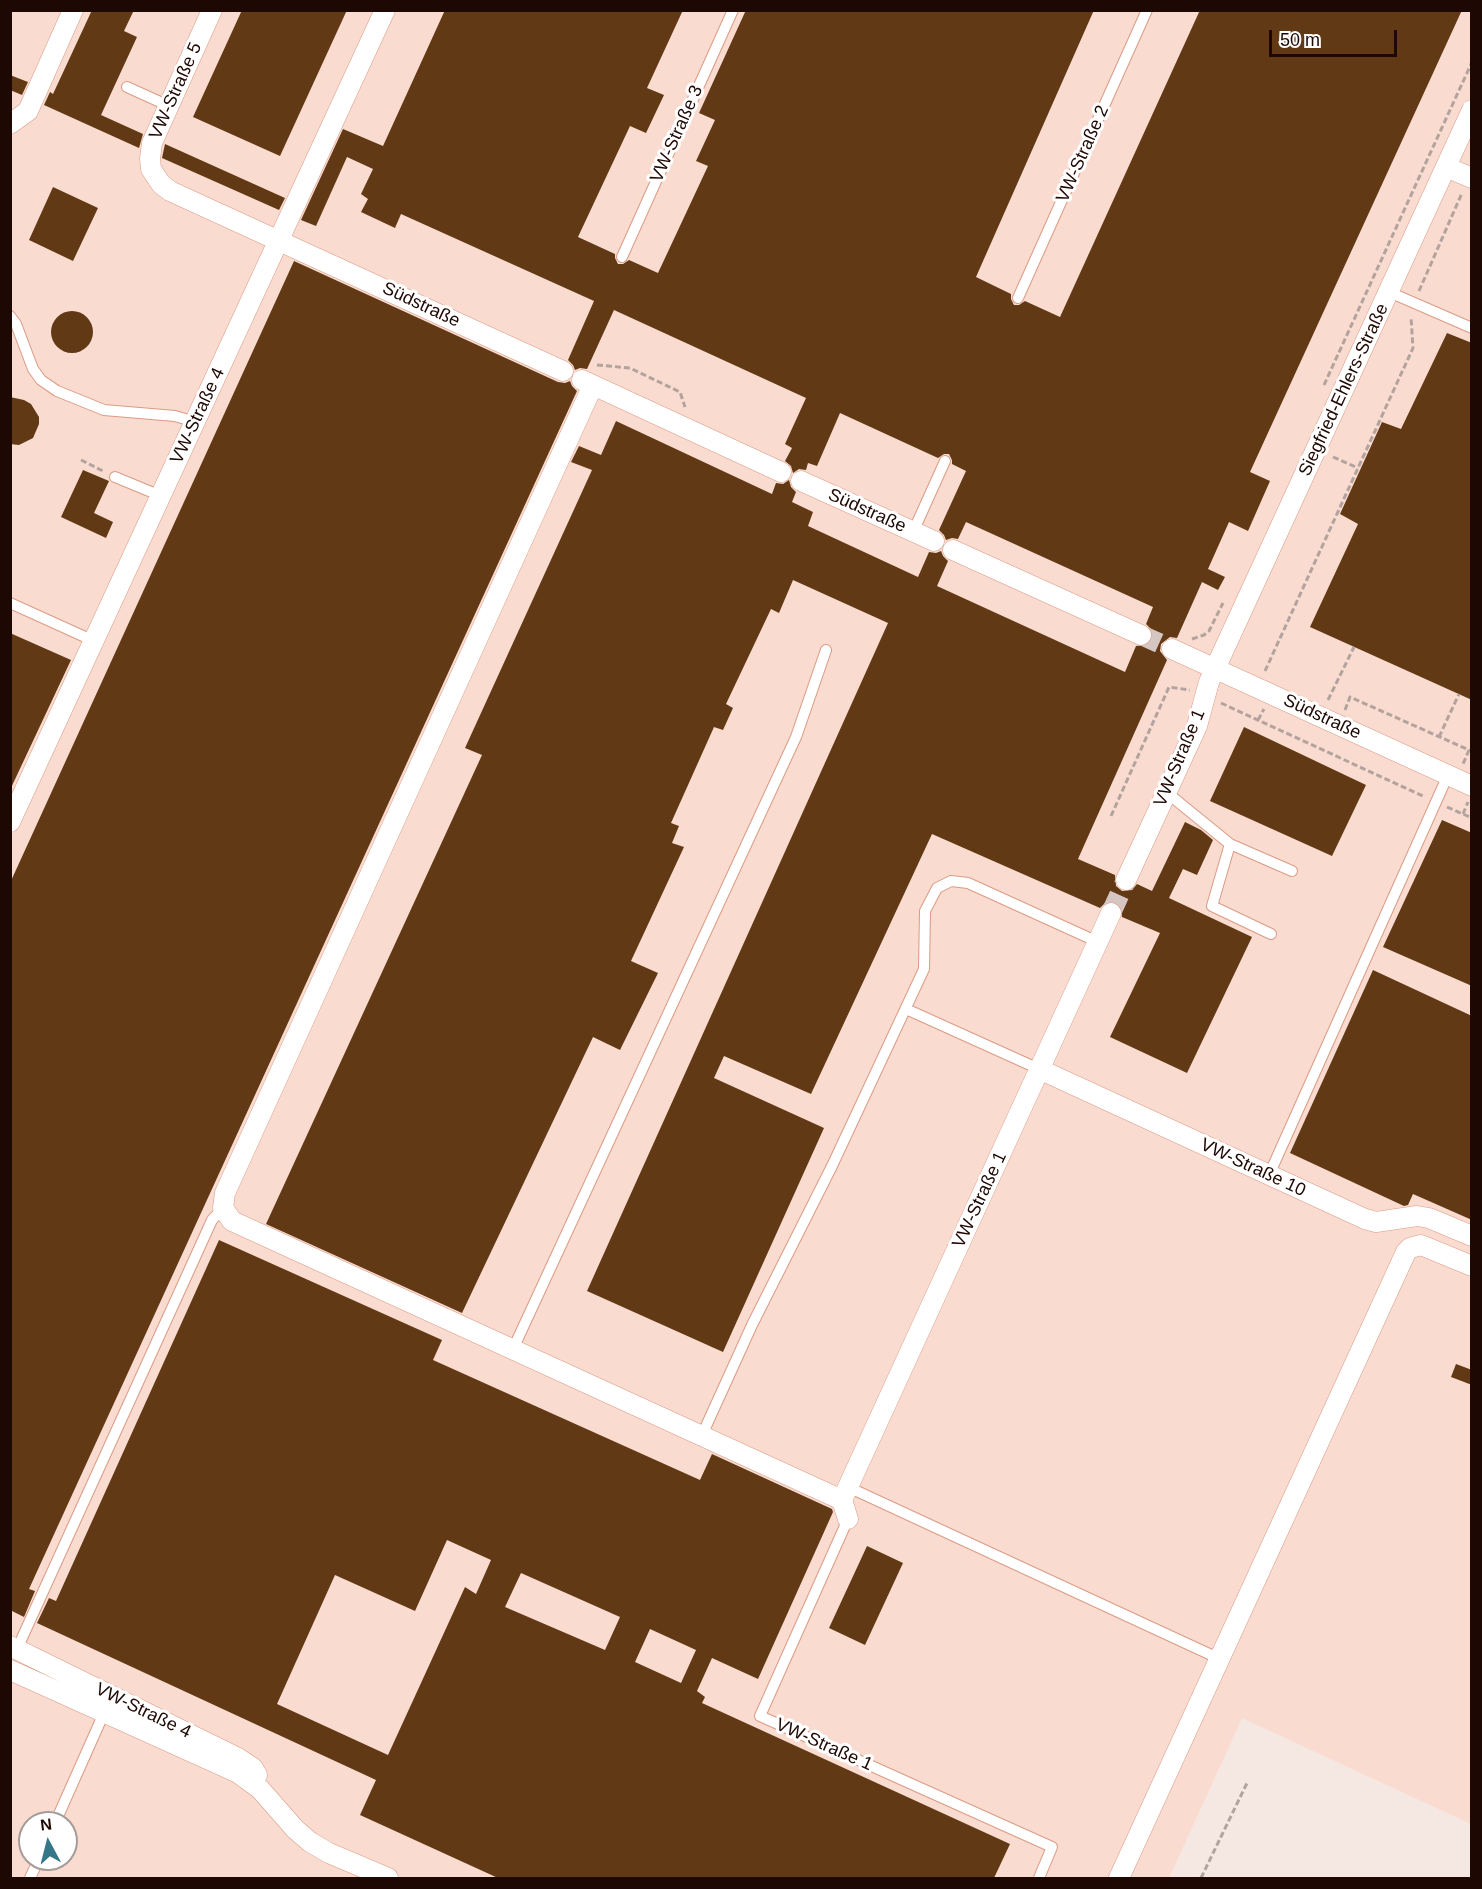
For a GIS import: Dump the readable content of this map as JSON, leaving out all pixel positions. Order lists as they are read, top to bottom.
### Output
{
  "streets": {
    "street": [
      "VW-Straße 5",
      "Südstraße",
      "Siegfried-Ehlers-Straße",
      "VW-Straße 4",
      "VW-Straße 1",
      "VW-Straße 10"
    ],
    "lane": ["VW-Straße 3", "VW-Straße 2"]
  },
  "crossings": [
    ["VW-Straße 5", "Südstraße"],
    ["VW-Straße 5", "VW-Straße 4"],
    ["Südstraße", "Siegfried-Ehlers-Straße"],
    ["Südstraße", "VW-Straße 4"],
    ["Südstraße", "VW-Straße 1"],
    ["Siegfried-Ehlers-Straße", "VW-Straße 1"],
    ["VW-Straße 1", "VW-Straße 10"]
  ],
  "scale_bar": "50 m",
  "north": "top"
}
